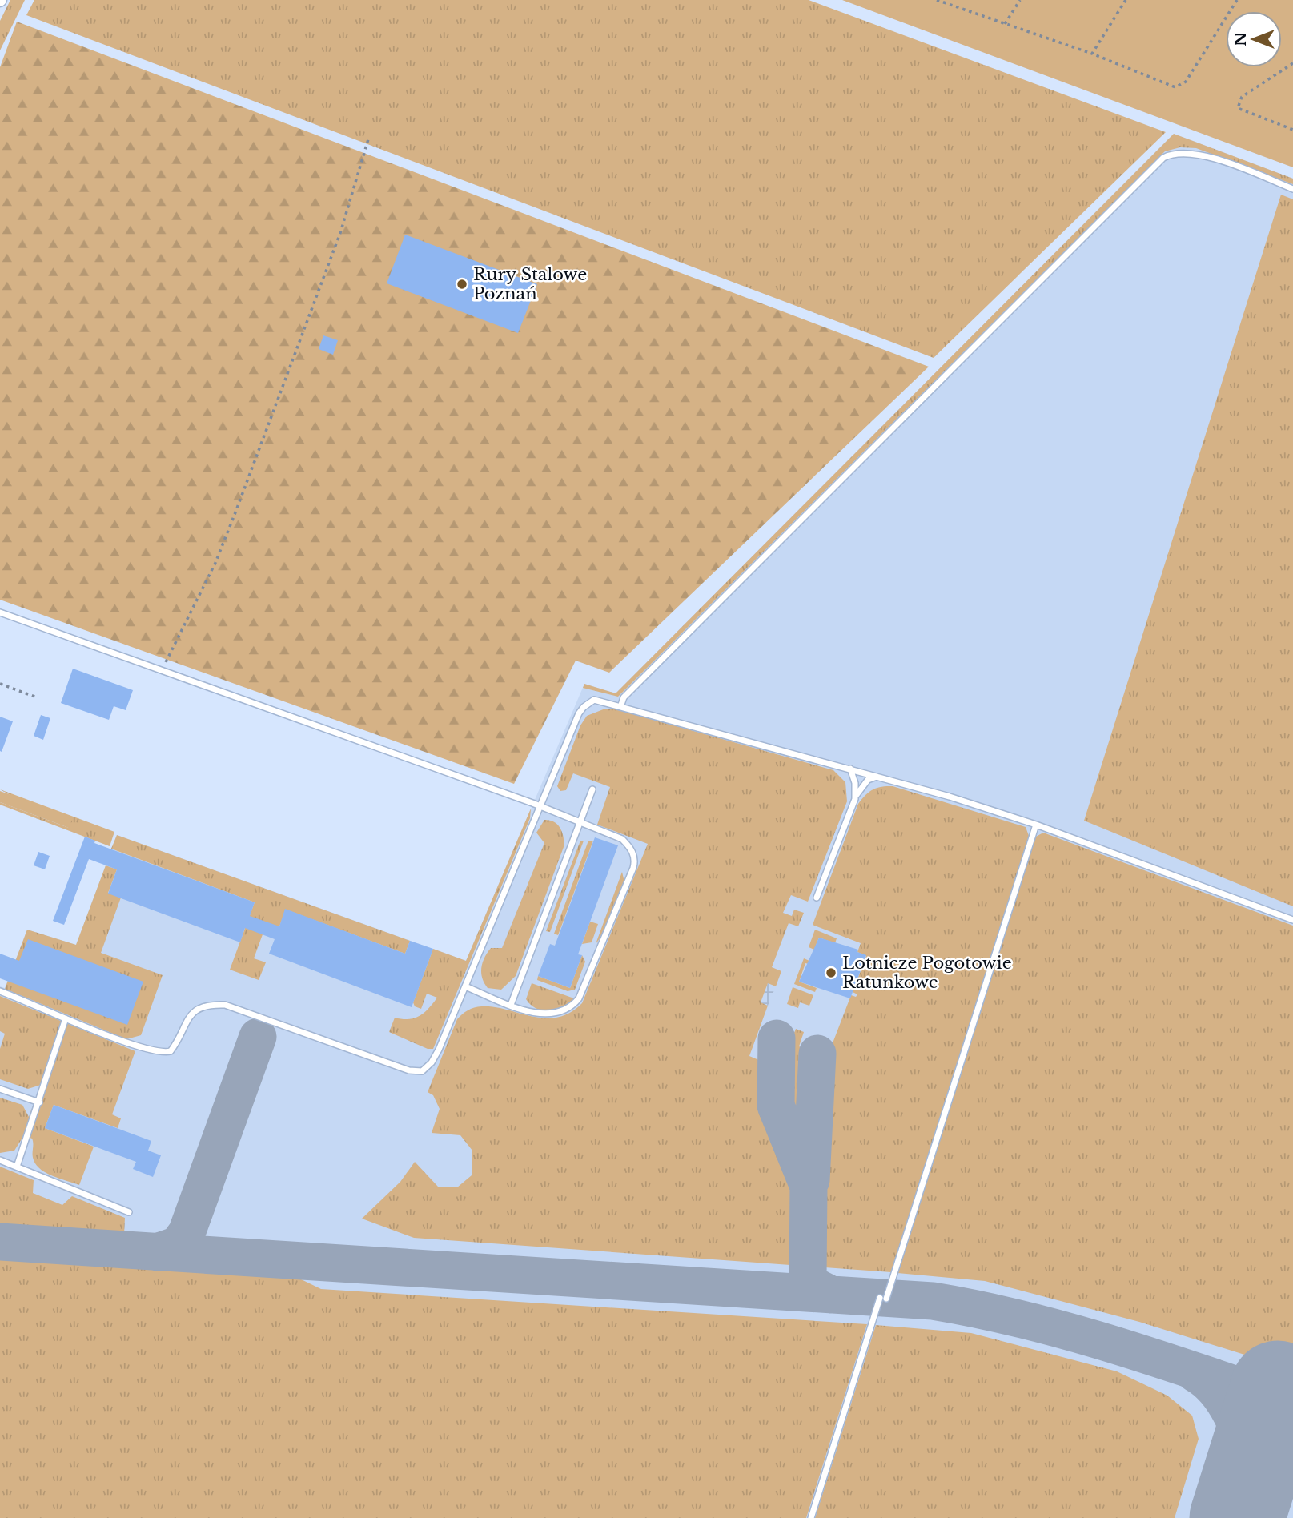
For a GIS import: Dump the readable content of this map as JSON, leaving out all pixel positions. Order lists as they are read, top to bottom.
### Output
{
  "places": ["Rury Stalowe Poznań", "Lotnicze Pogotowie Ratunkowe"],
  "north": "left"
}
